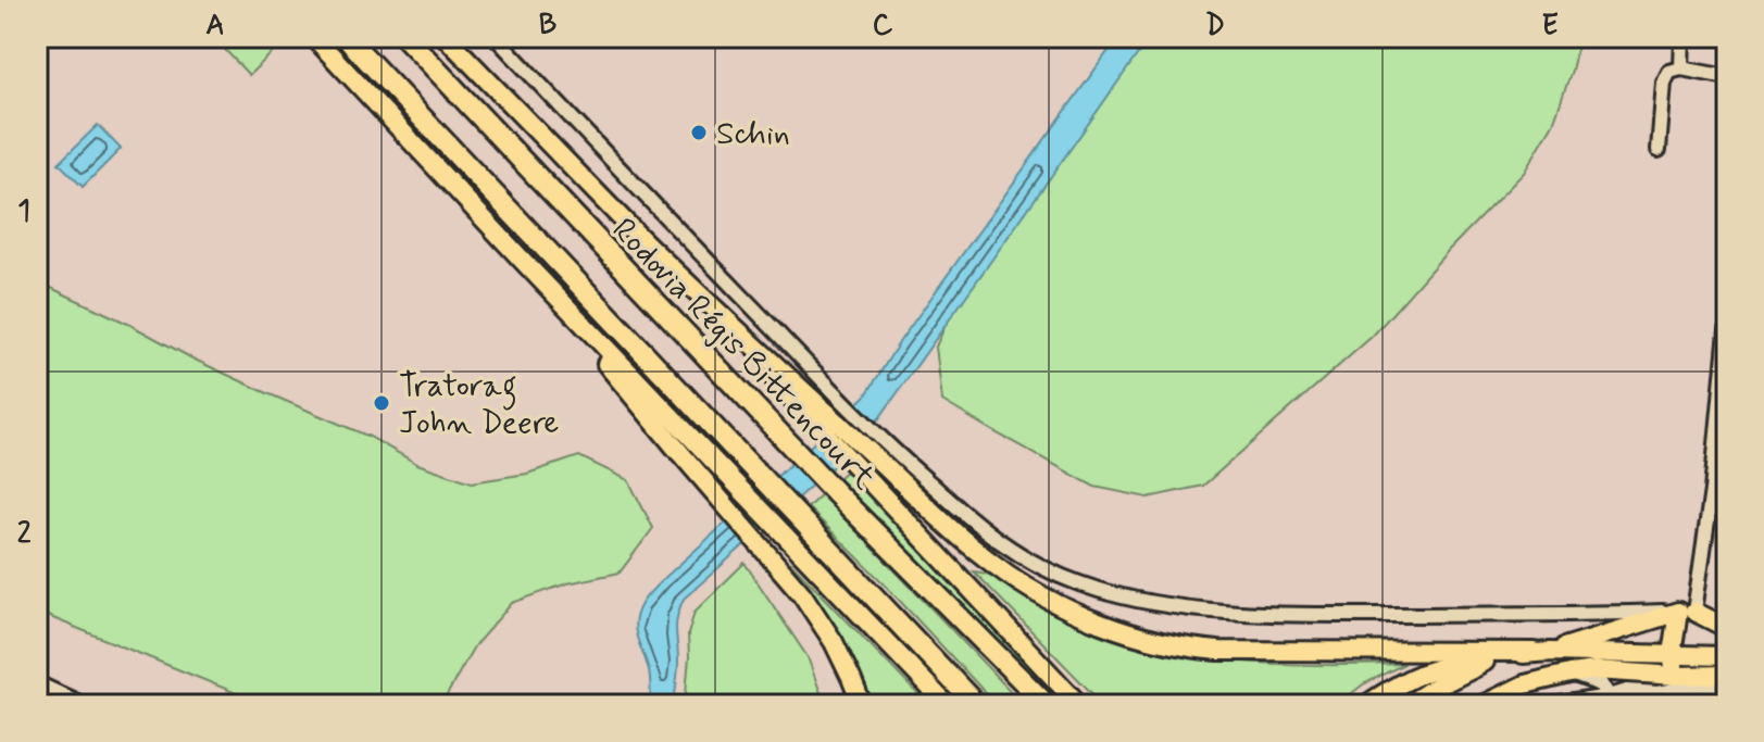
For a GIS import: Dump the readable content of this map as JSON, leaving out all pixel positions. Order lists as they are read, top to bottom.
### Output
{
  "streets": {
    "highway": ["Rodovia Régis Bittencourt"]
  },
  "places": ["Schin", "Tratorag John Deere"],
  "grid": {
    "columns": [
      "A",
      "B",
      "C",
      "D",
      "E"
    ],
    "rows": ["1", "2"]
  }
}
